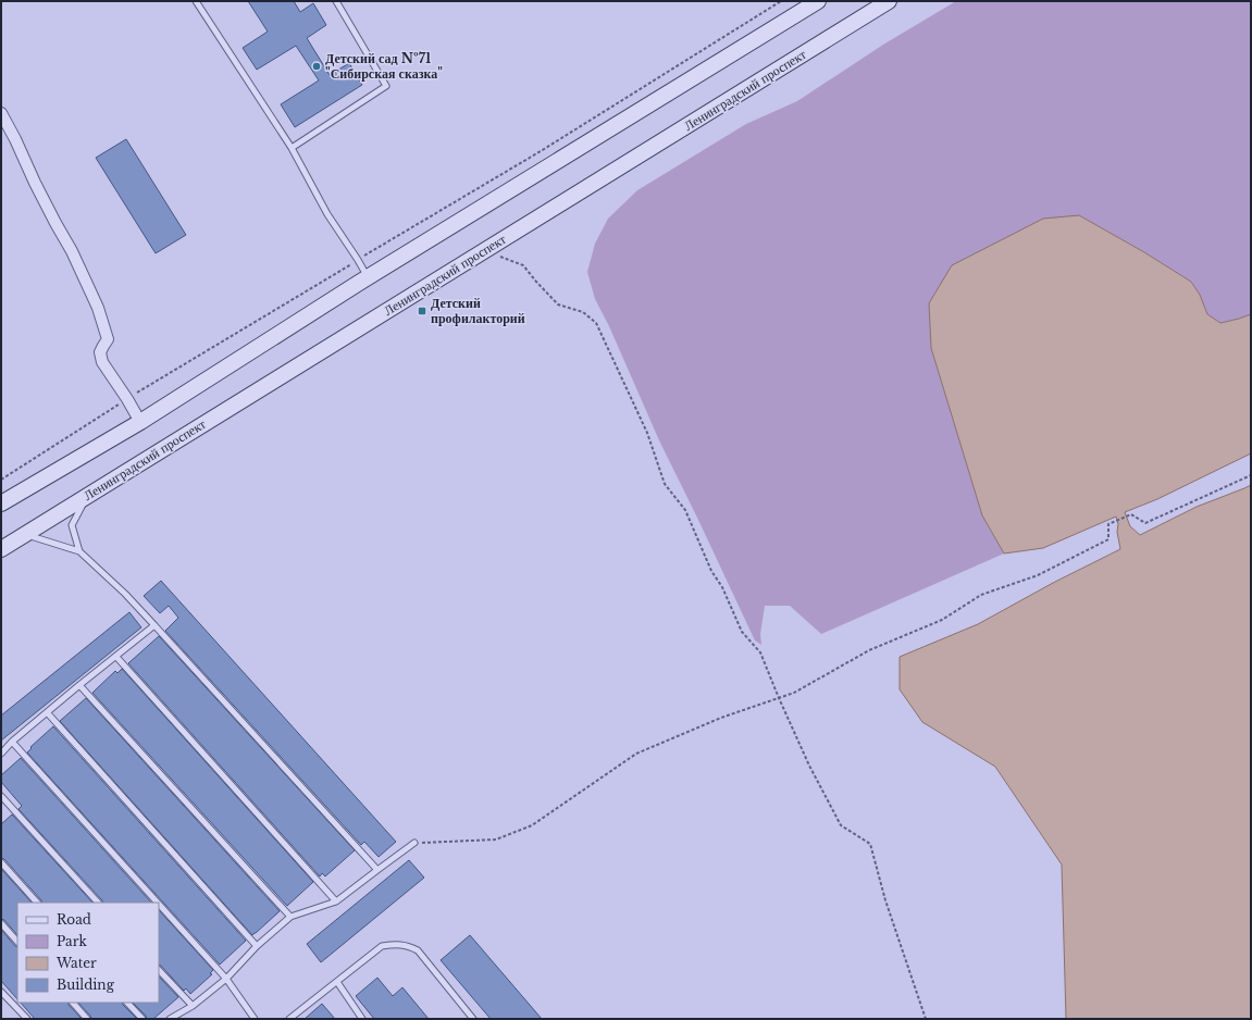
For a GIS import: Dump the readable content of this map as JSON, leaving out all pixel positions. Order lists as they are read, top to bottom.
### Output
{
  "streets": {
    "main road": ["Ленинградский проспект"]
  },
  "places": {
    "other": ["Детский сад №71 \"Сибирская сказка\""],
    "transit": ["Детский профилакторий"]
  },
  "legend": [
    "Road",
    "Park",
    "Water",
    "Building"
  ]
}
